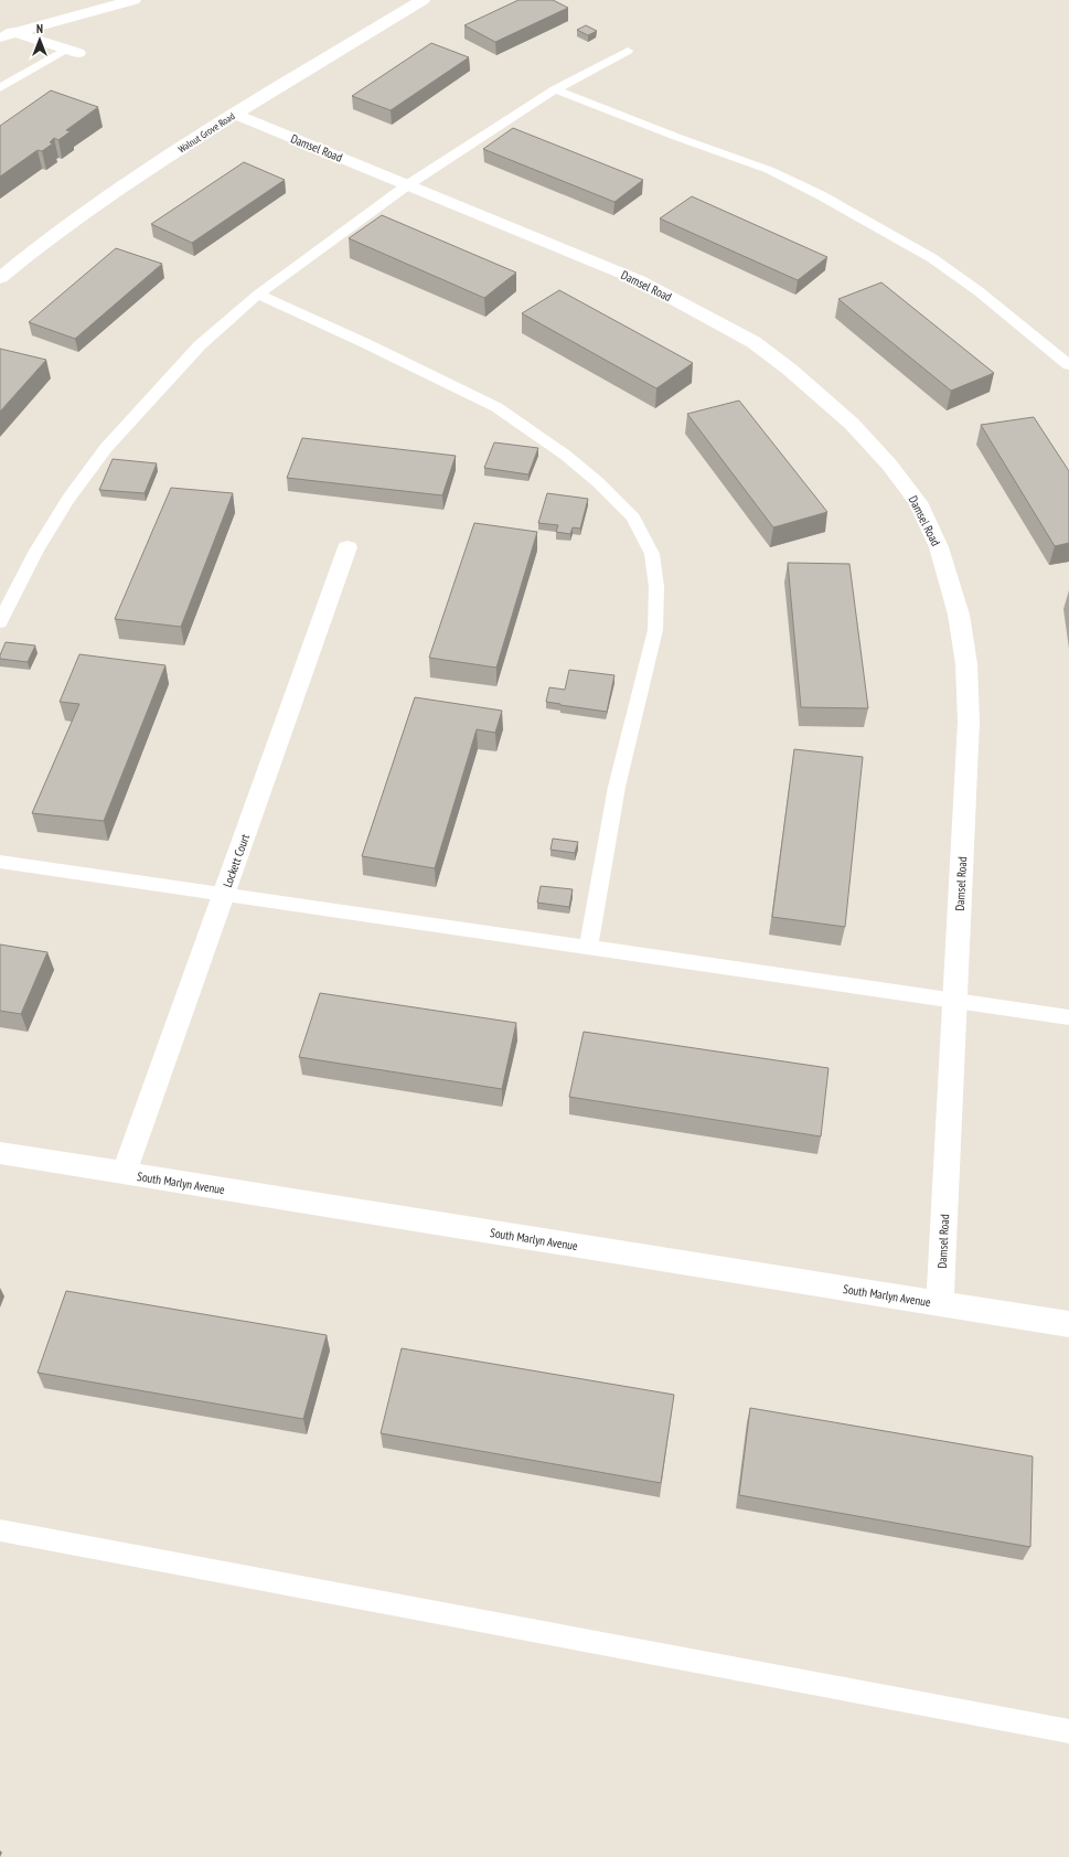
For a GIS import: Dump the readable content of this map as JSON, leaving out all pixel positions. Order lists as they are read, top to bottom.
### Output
{
  "streets": {
    "street": [
      "Walnut Grove Road",
      "Damsel Road",
      "Lockett Court",
      "South Marlyn Avenue"
    ]
  },
  "crossings": [
    ["Walnut Grove Road", "Damsel Road"],
    ["Damsel Road", "South Marlyn Avenue"],
    ["Lockett Court", "South Marlyn Avenue"]
  ],
  "north": "top"
}
